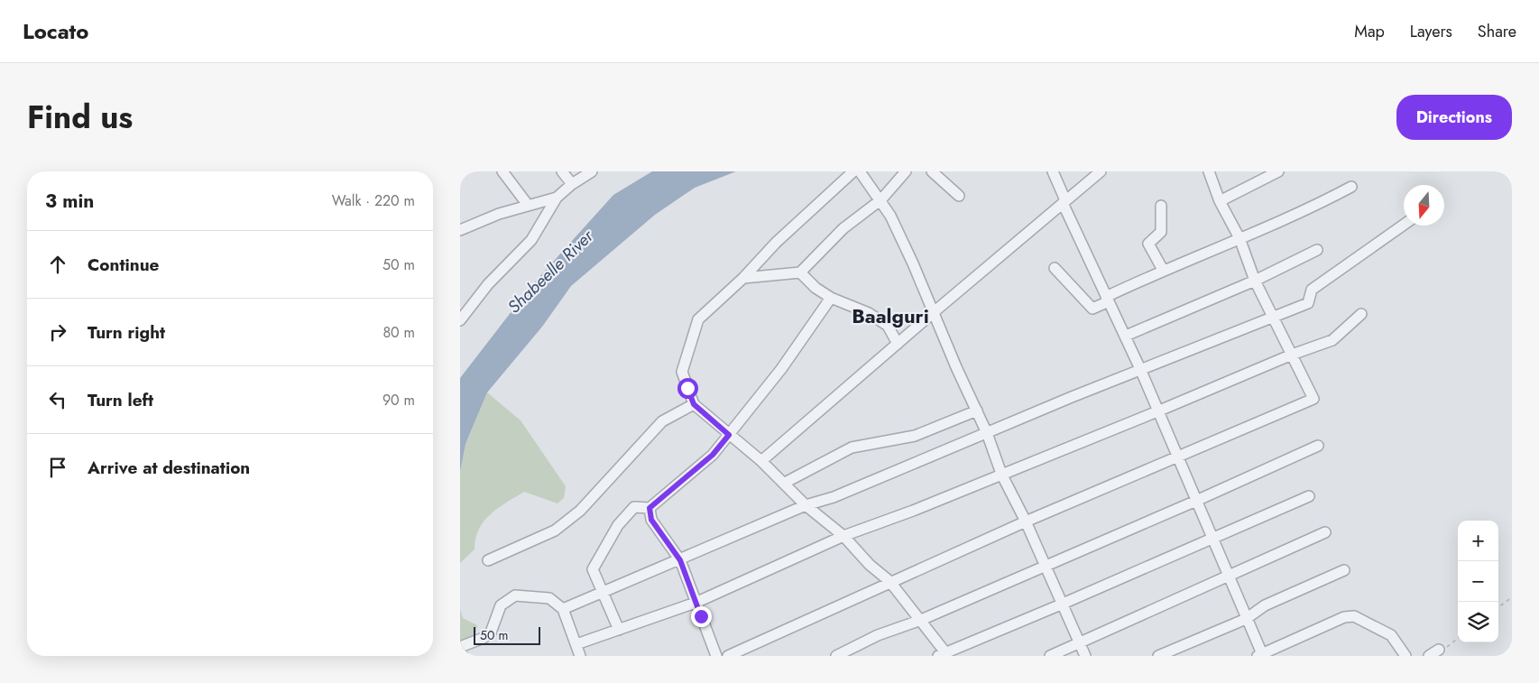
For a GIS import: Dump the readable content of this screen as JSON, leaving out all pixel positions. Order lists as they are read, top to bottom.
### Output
{
  "districts": ["Baalguri"],
  "water": ["Shabeelle River"],
  "scale_bar": "50 m",
  "north": "bottom",
  "page": {
    "header": "Locato",
    "nav": ["Map", "Layers", "Share"],
    "title": "Find us",
    "buttons": "Directions",
    "heading": ["3 min", "Walk · 220 m"],
    "list": [
      ["Continue", "50 m"],
      ["Turn right", "80 m"],
      ["Turn left", "90 m"],
      "Arrive at destination"
    ],
    "map_buttons": ["+", "−"],
    "scale": "50 m"
  }
}
